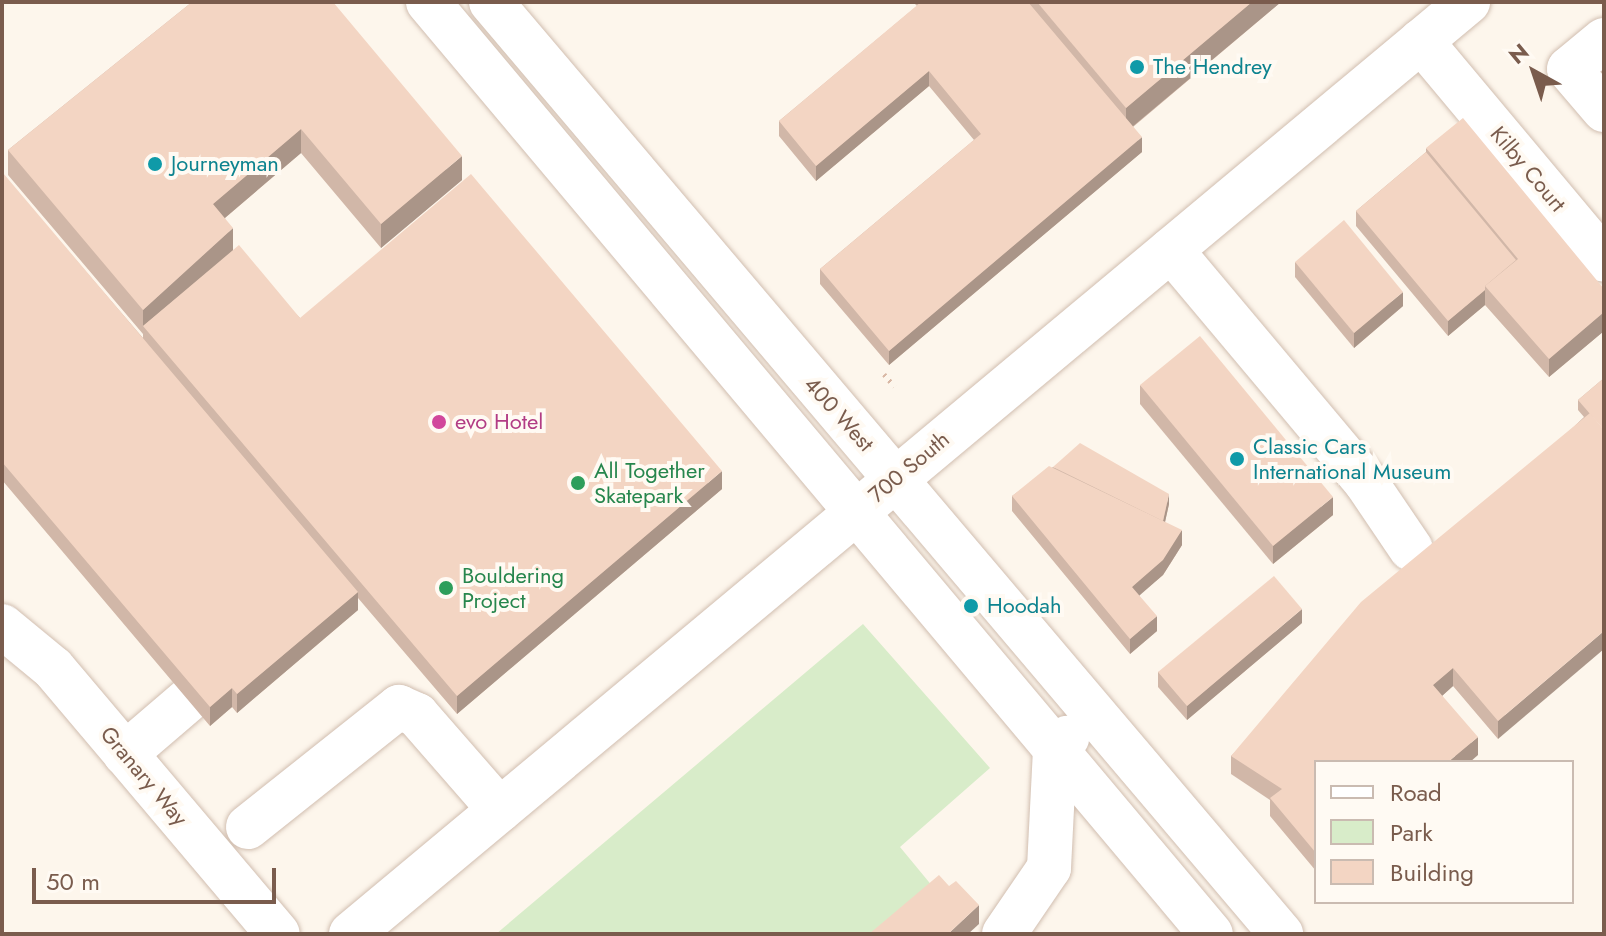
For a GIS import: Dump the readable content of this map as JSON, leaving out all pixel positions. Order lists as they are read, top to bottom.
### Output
{
  "streets": {
    "street": [
      "Kilby Court",
      "400 West",
      "700 South",
      "Granary Way"
    ]
  },
  "crossings": [
    ["Kilby Court", "700 South"],
    ["400 West", "700 South"]
  ],
  "places": [
    "The Hendrey",
    "Journeyman",
    "evo Hotel",
    "Classic Cars International Museum",
    "All Together Skatepark",
    "Bouldering Project",
    "Hoodah"
  ],
  "legend": ["Road", "Park", "Building"],
  "scale_bar": "50 m",
  "north": "top left"
}
